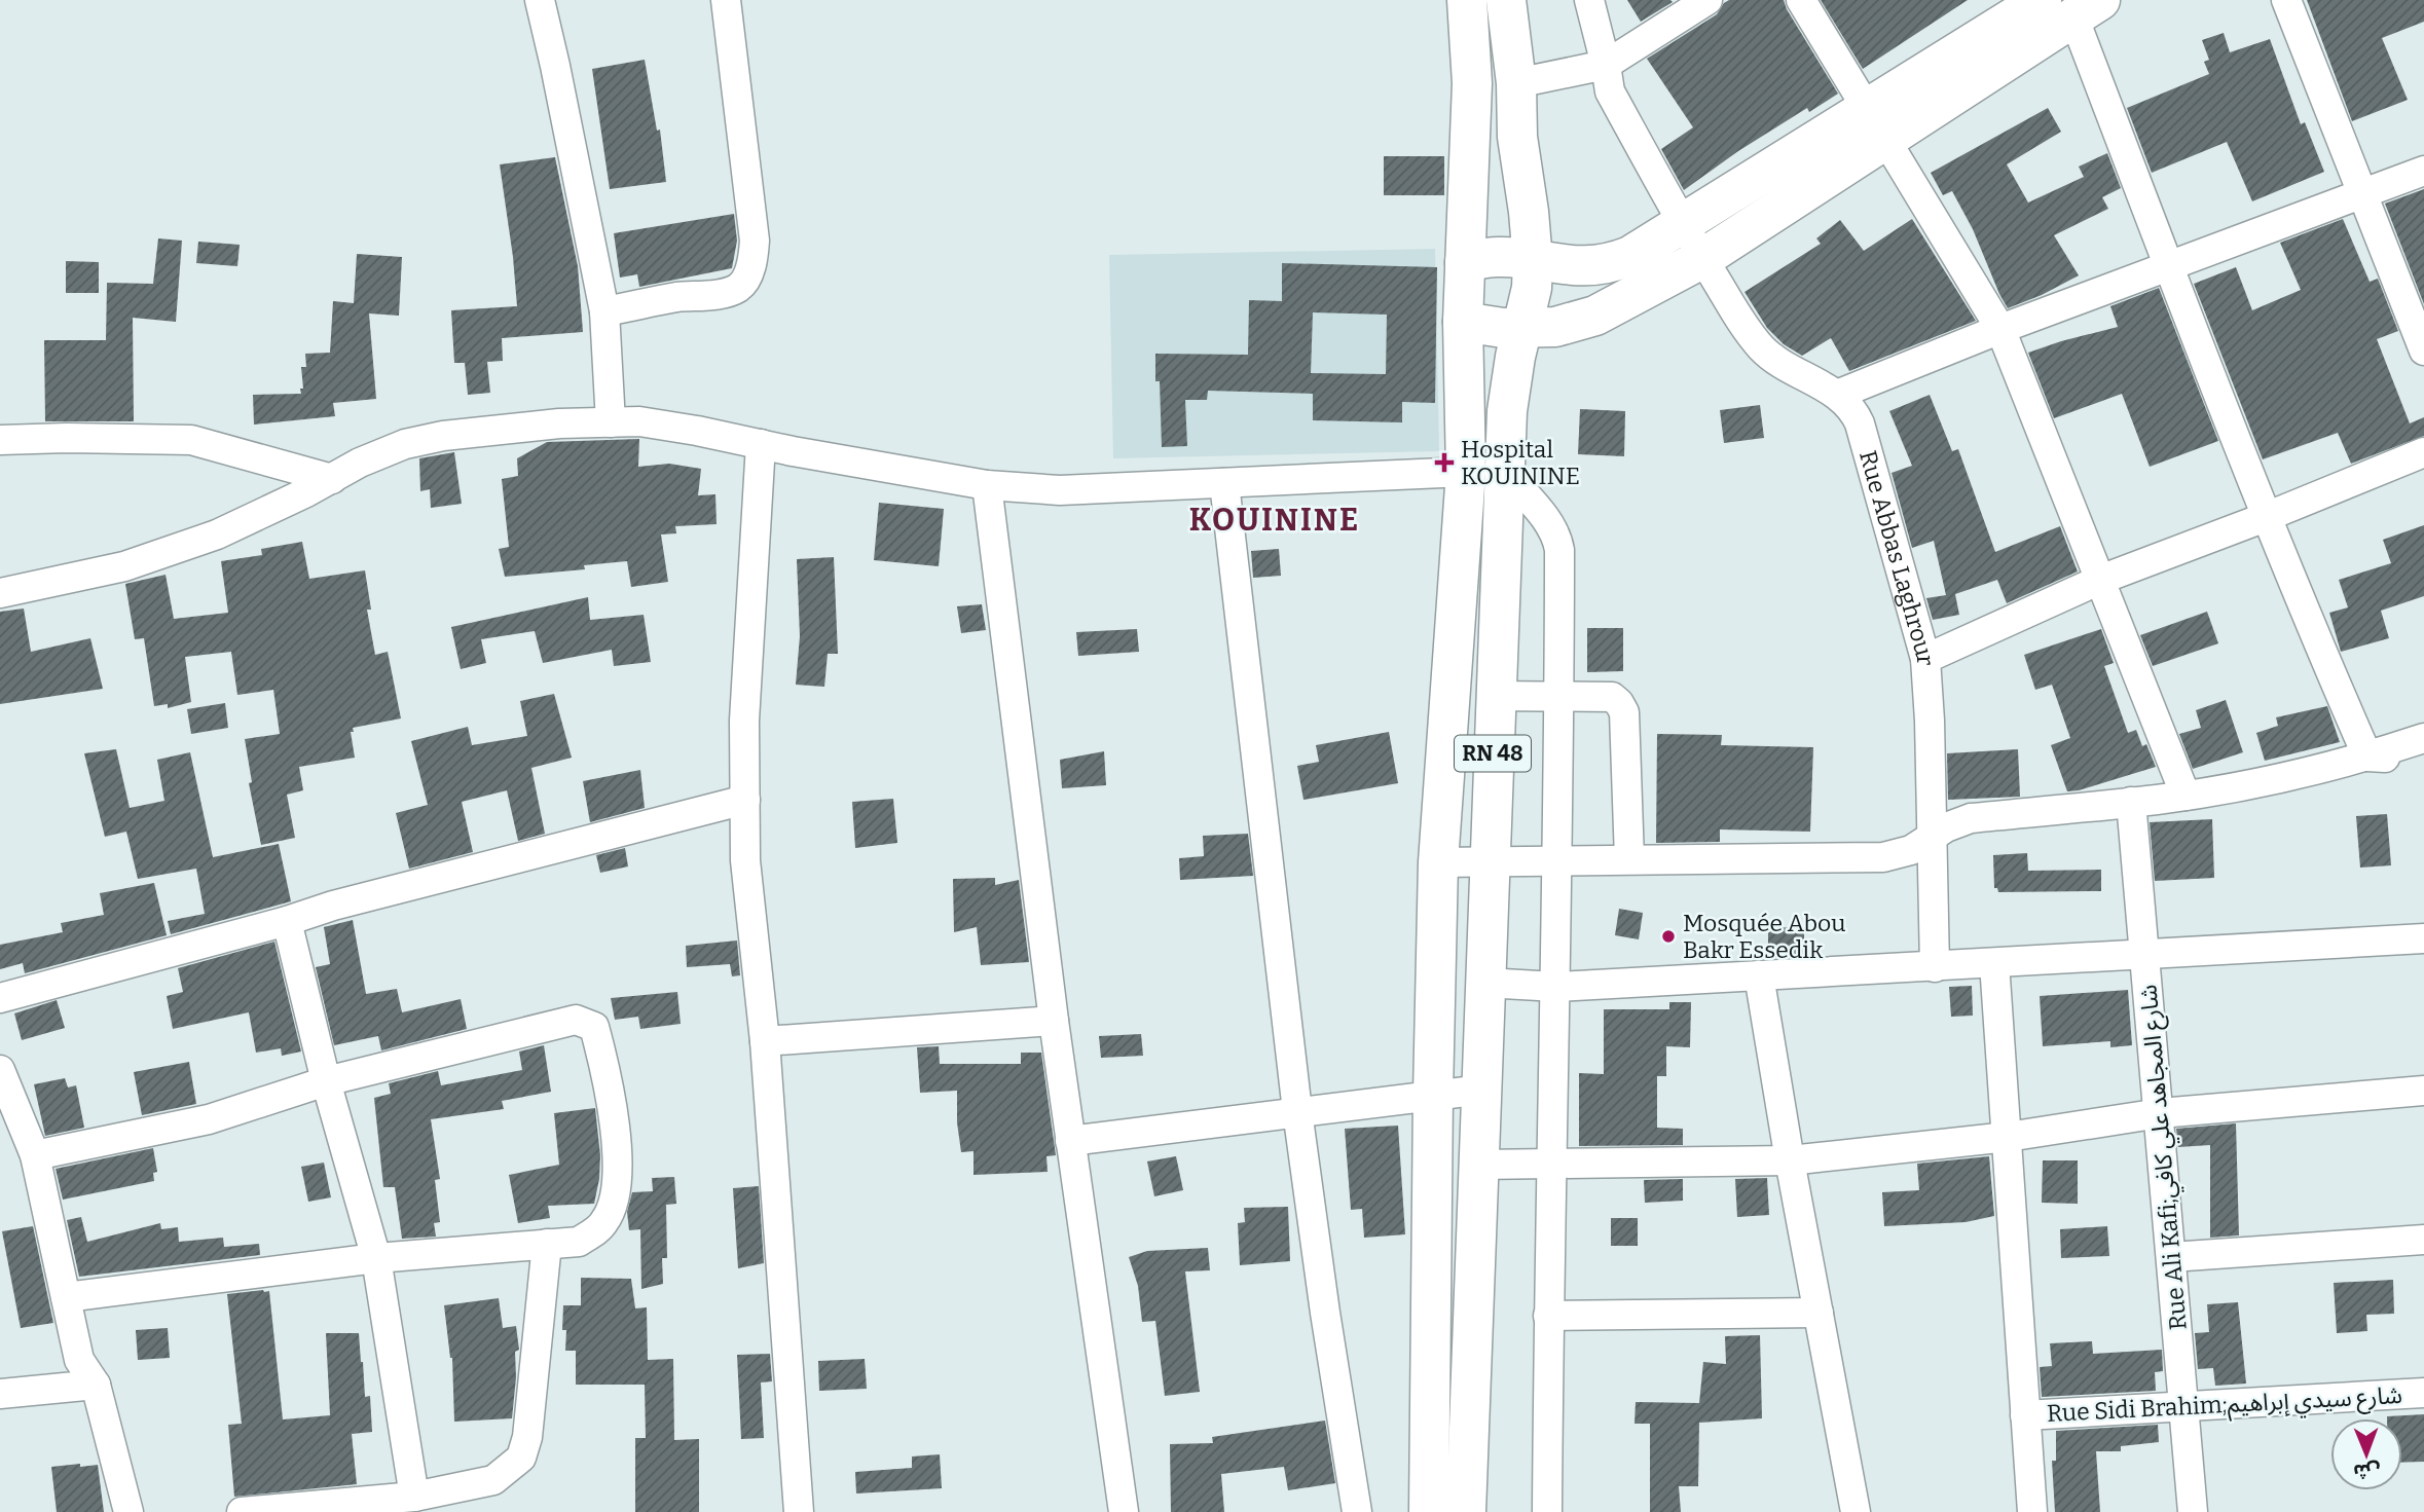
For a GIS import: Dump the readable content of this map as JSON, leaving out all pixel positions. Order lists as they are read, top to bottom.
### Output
{
  "streets": {
    "main road": ["RN 48"],
    "street": ["Rue Abbas Laghrour", "Rue Ali Kafi;شارع المجاهد علي كافي", "Rue Sidi Brahim;شارع سيدي إبراهيم"]
  },
  "crossings": [
    ["Rue Ali Kafi;شارع المجاهد علي كافي", "Rue Sidi Brahim;شارع سيدي إبراهيم"]
  ],
  "districts": ["KOUININE"],
  "places": {
    "health": ["Hospital KOUININE"],
    "other": ["Mosquée Abou Bakr Essedik"]
  },
  "north": "bottom"
}
